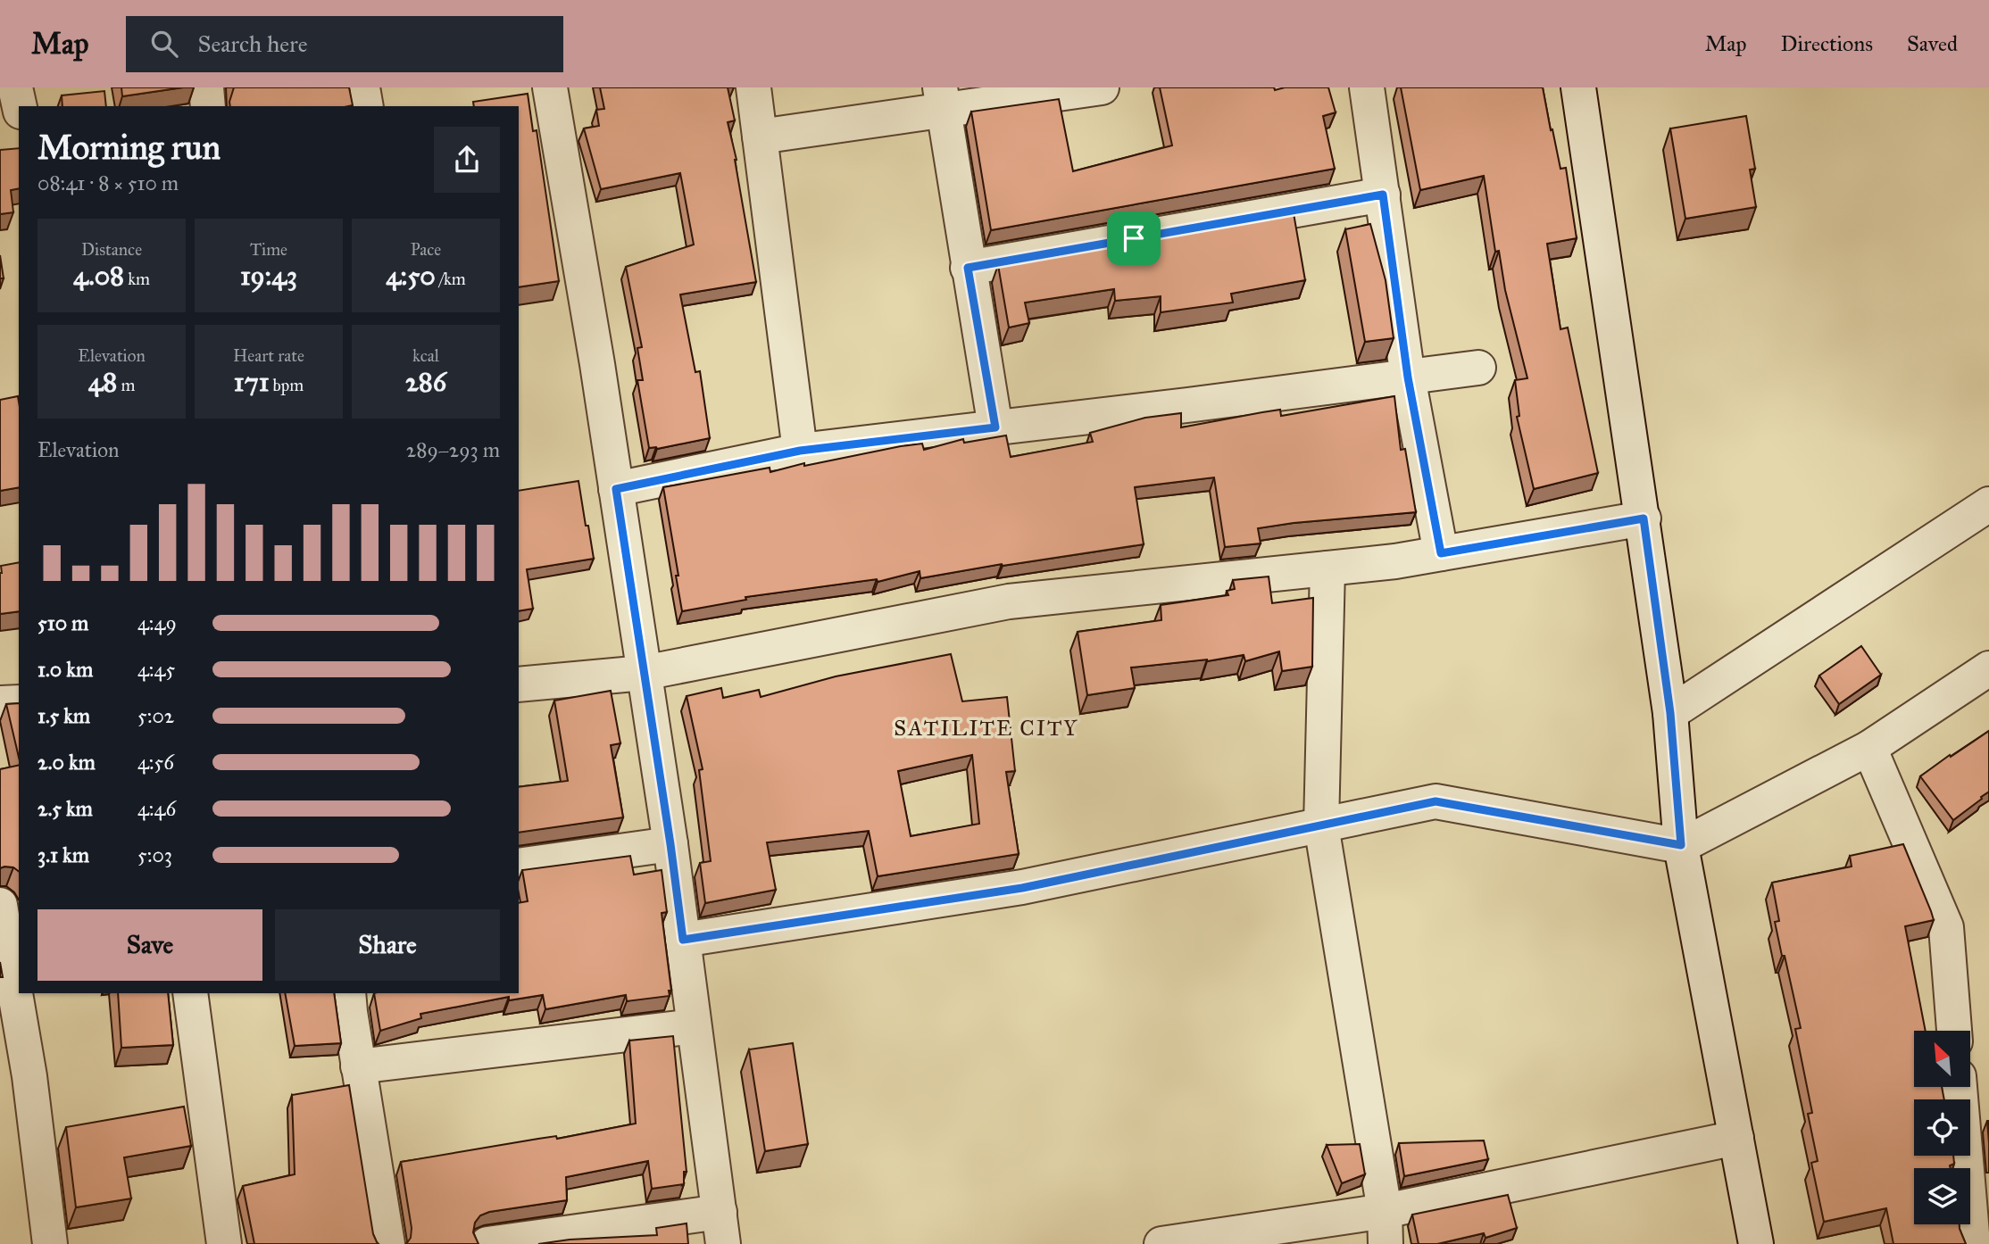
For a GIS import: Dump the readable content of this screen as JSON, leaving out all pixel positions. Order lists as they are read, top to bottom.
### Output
{
  "districts": ["SATILITE CITY"],
  "north": "top left",
  "page": {
    "header": "Map",
    "search": "Search here",
    "nav": ["Map", "Directions", "Saved"],
    "heading": ["Morning run", "08:41 · 8 × 510 m"],
    "stats": [
      ["Distance", "4.08 km"],
      ["Time", "19:43"],
      ["Pace", "4:50 /km"],
      ["Elevation", "48 m"],
      ["Heart rate", "171 bpm"],
      ["kcal", "286"]
    ],
    "chart": ["Elevation", "289–293 m"],
    "list": [
      {
        "name": "510 m",
        "note": "4:49"
      },
      {
        "name": "1.0 km",
        "note": "4:45"
      },
      {
        "name": "1.5 km",
        "note": "5:02"
      },
      {
        "name": "2.0 km",
        "note": "4:56"
      },
      {
        "name": "2.5 km",
        "note": "4:46"
      },
      {
        "name": "3.1 km",
        "note": "5:03"
      }
    ],
    "buttons": ["Save", "Share"]
  }
}
